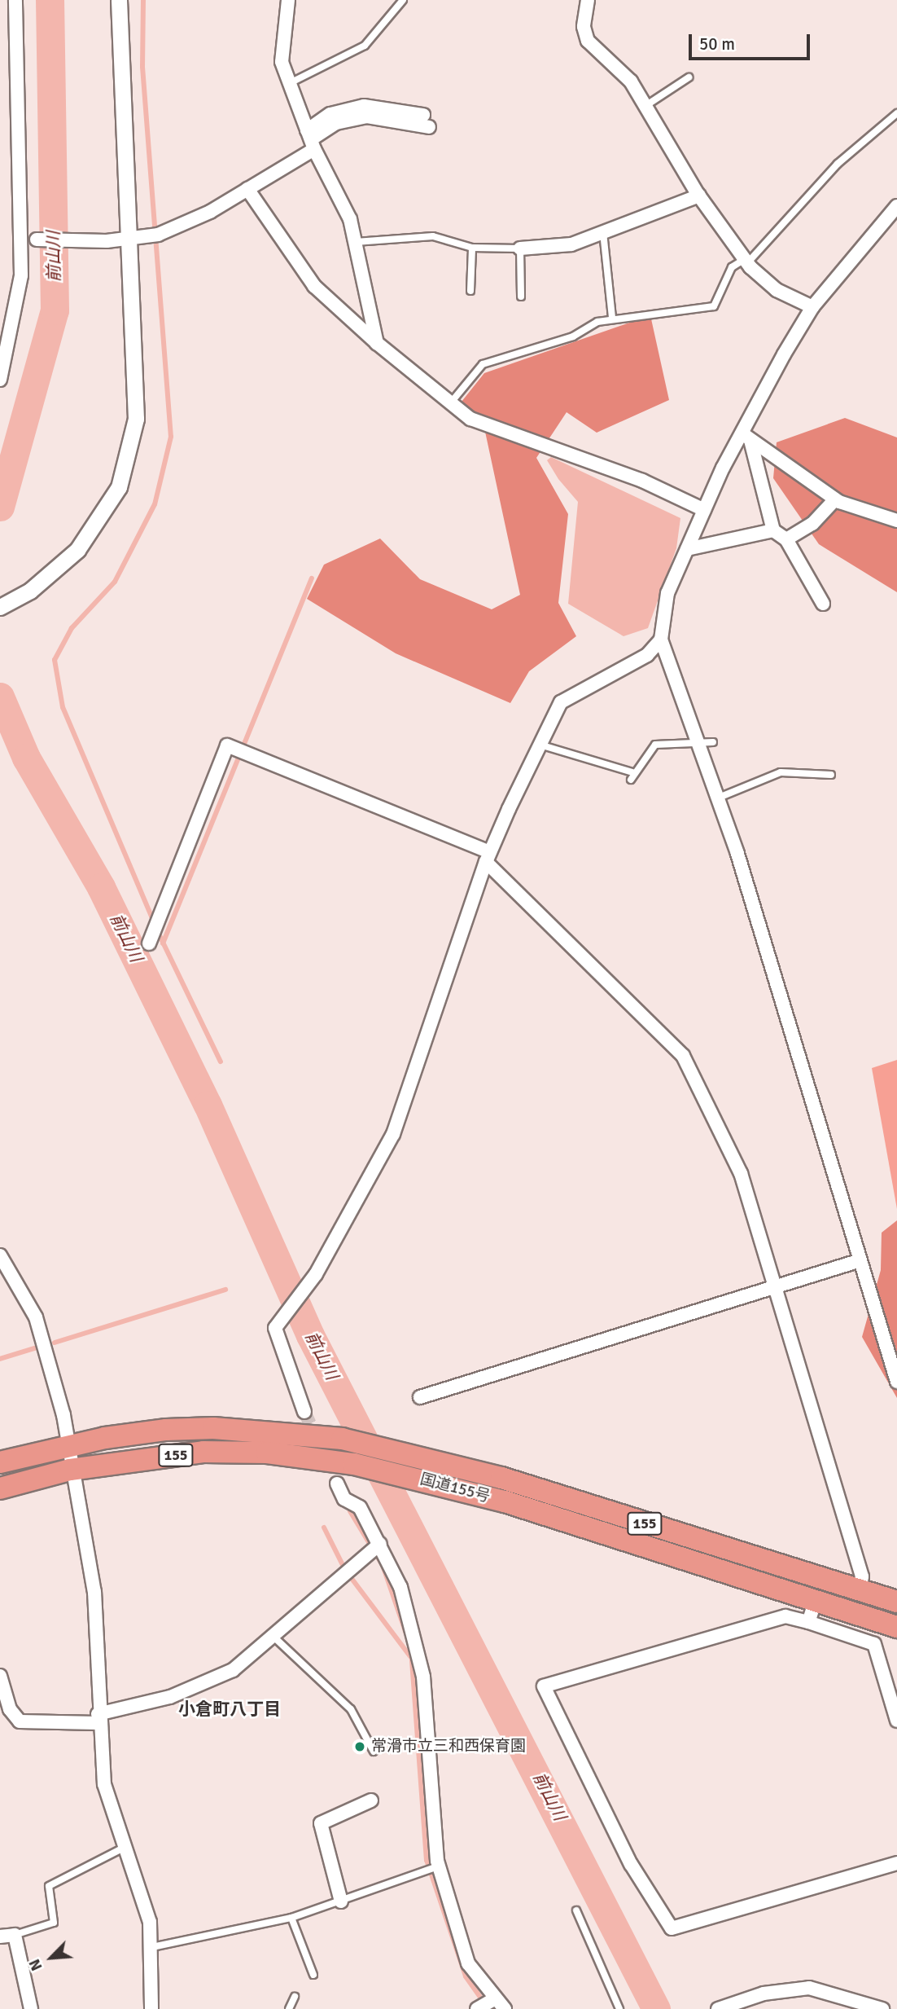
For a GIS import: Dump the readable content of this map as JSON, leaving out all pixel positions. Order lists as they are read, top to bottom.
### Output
{
  "streets": {
    "highway": ["155", "国道155号"]
  },
  "districts": ["小倉町八丁目"],
  "water": ["前山川"],
  "places": ["常滑市立三和西保育園"],
  "scale_bar": "50 m",
  "north": "bottom left"
}
